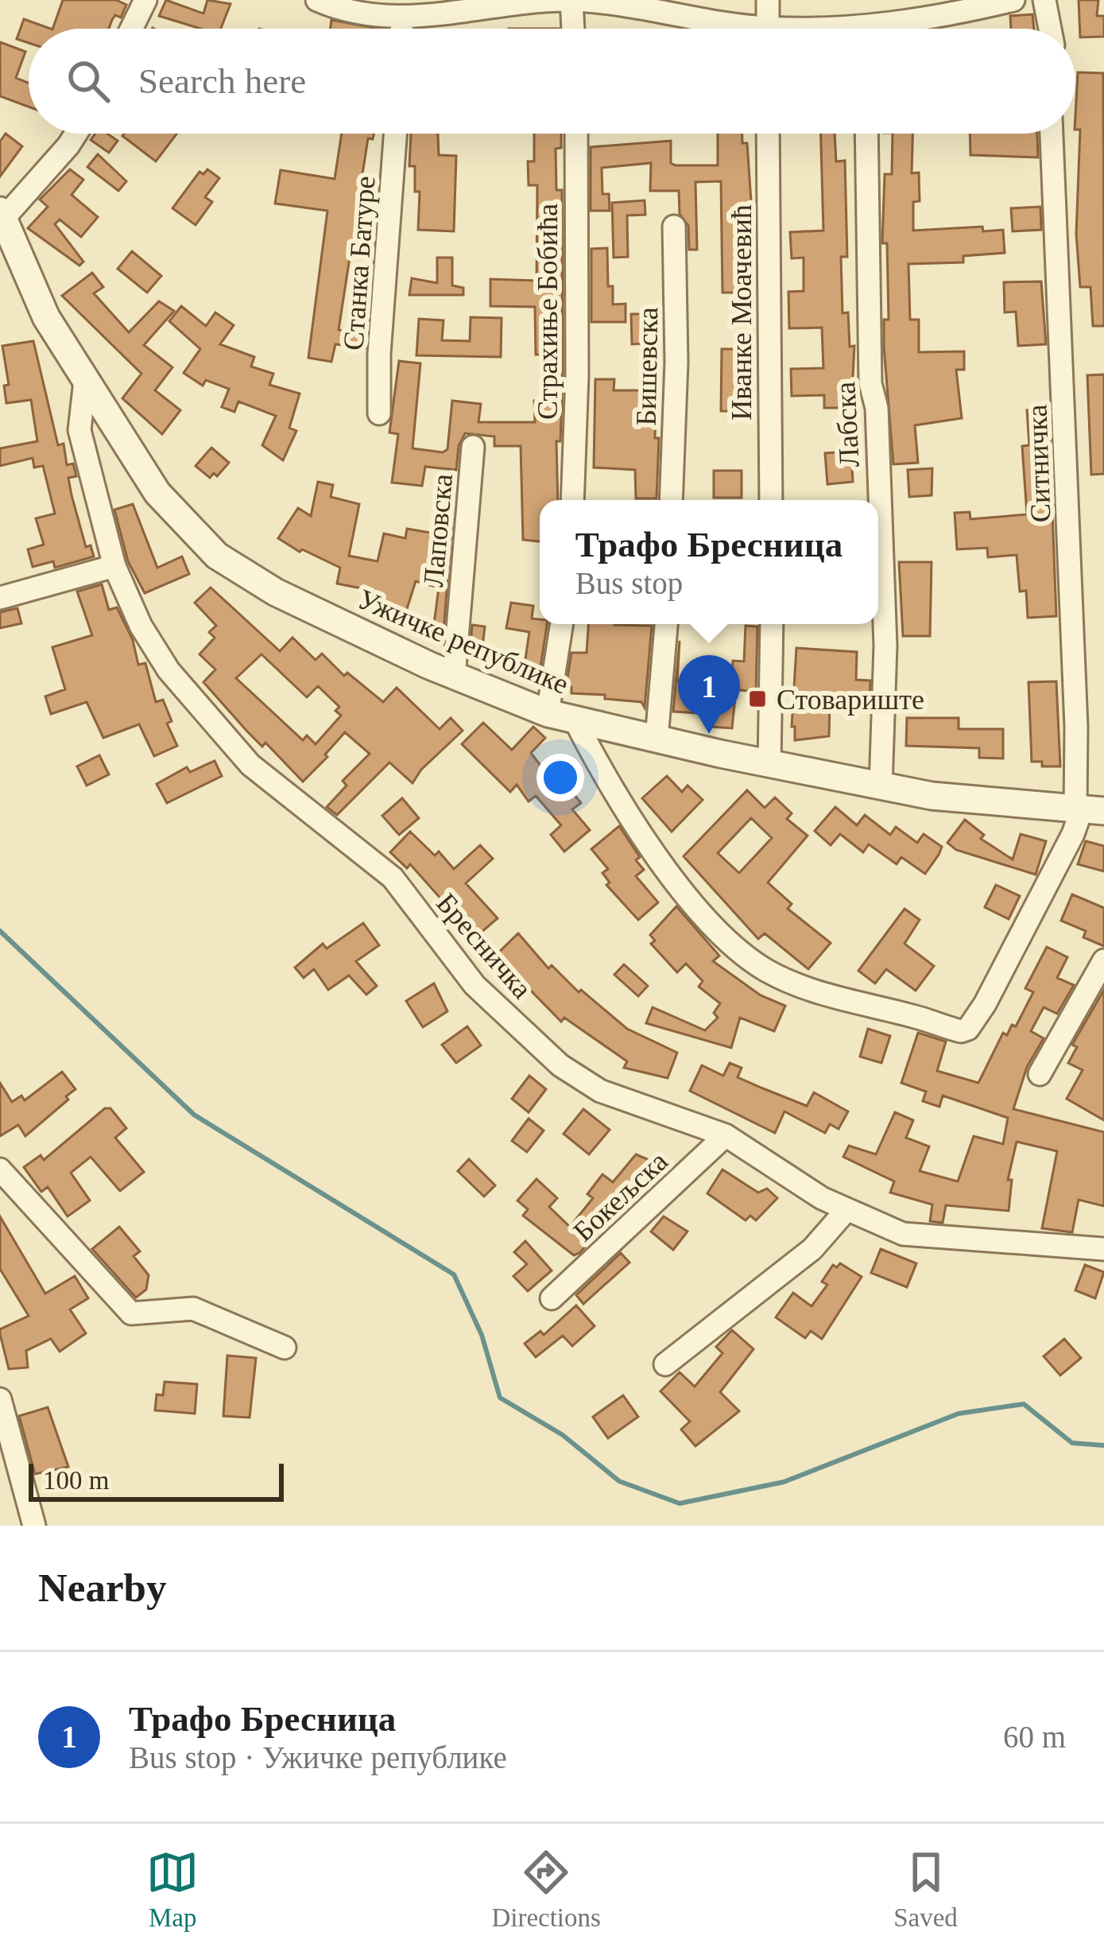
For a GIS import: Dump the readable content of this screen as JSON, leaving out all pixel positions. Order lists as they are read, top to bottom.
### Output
{
  "streets": {
    "street": [
      "Станка Батуре",
      "Страхиње Бобића",
      "Иванке Моачевић",
      "Бишевска",
      "Лабска",
      "Ситничка",
      "Лаповска",
      "Ужичке републике",
      "Бресничка",
      "Бокељска"
    ]
  },
  "crossings": [
    ["Лабска", "Ужичке републике"],
    ["Ситничка", "Ужичке републике"],
    ["Лаповска", "Ужичке републике"],
    ["Ужичке републике", "Бресничка"],
    ["Бресничка", "Бокељска"]
  ],
  "places": {
    "transit": ["Стовариште"]
  },
  "scale_bar": "100 m",
  "page": {
    "search": "Search here",
    "popup": ["Трафо Бресница", "Bus stop"],
    "pins": "1",
    "scale": "100 m",
    "heading": "Nearby",
    "list": [
      {
        "mark": "1",
        "name": "Трафо Бресница",
        "note": "Bus stop · Ужичке републике",
        "value": "60 m"
      }
    ],
    "nav": ["Map", "Directions", "Saved"]
  }
}
